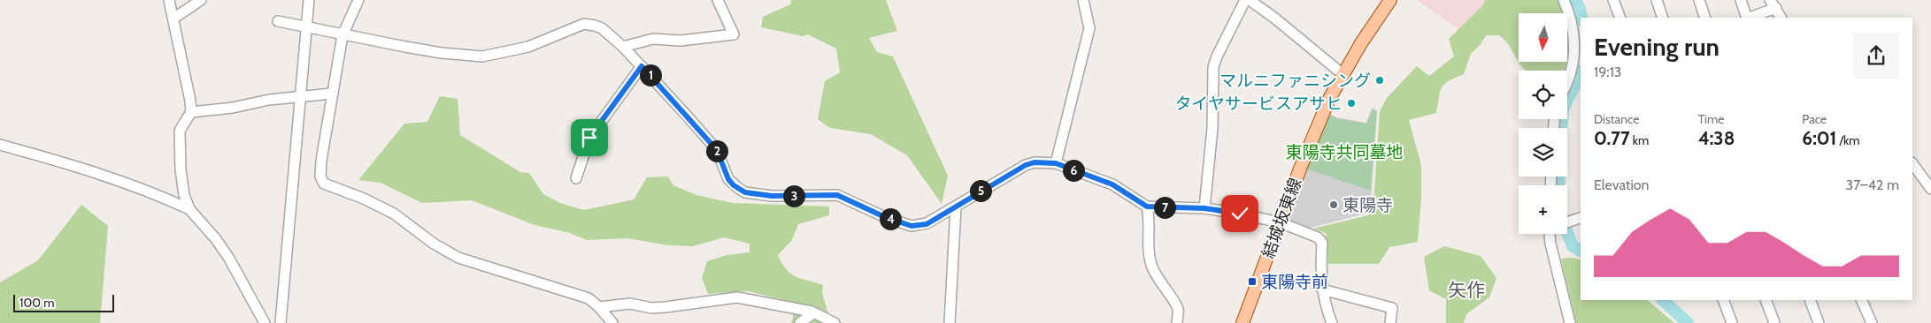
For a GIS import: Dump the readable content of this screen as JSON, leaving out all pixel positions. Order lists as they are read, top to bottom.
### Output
{
  "streets": {
    "main road": ["結城坂東線"]
  },
  "districts": ["矢作"],
  "parks": ["東陽寺共同墓地"],
  "places": {
    "other": ["マルニファニシング", "タイヤサービスアサヒ", "東陽寺"],
    "transit": ["東陽寺前"]
  },
  "scale_bar": "100 m",
  "north": "bottom",
  "page": {
    "map_buttons": "+",
    "heading": ["Evening run", "19:13"],
    "pins": [
      "1",
      "2",
      "6",
      "5",
      "3",
      "7",
      "4"
    ],
    "stats": [
      ["Distance", "0.77 km"],
      ["Time", "4:38"],
      ["Pace", "6:01 /km"]
    ],
    "chart": ["Elevation", "37–42 m"],
    "scale": "100 m"
  }
}
